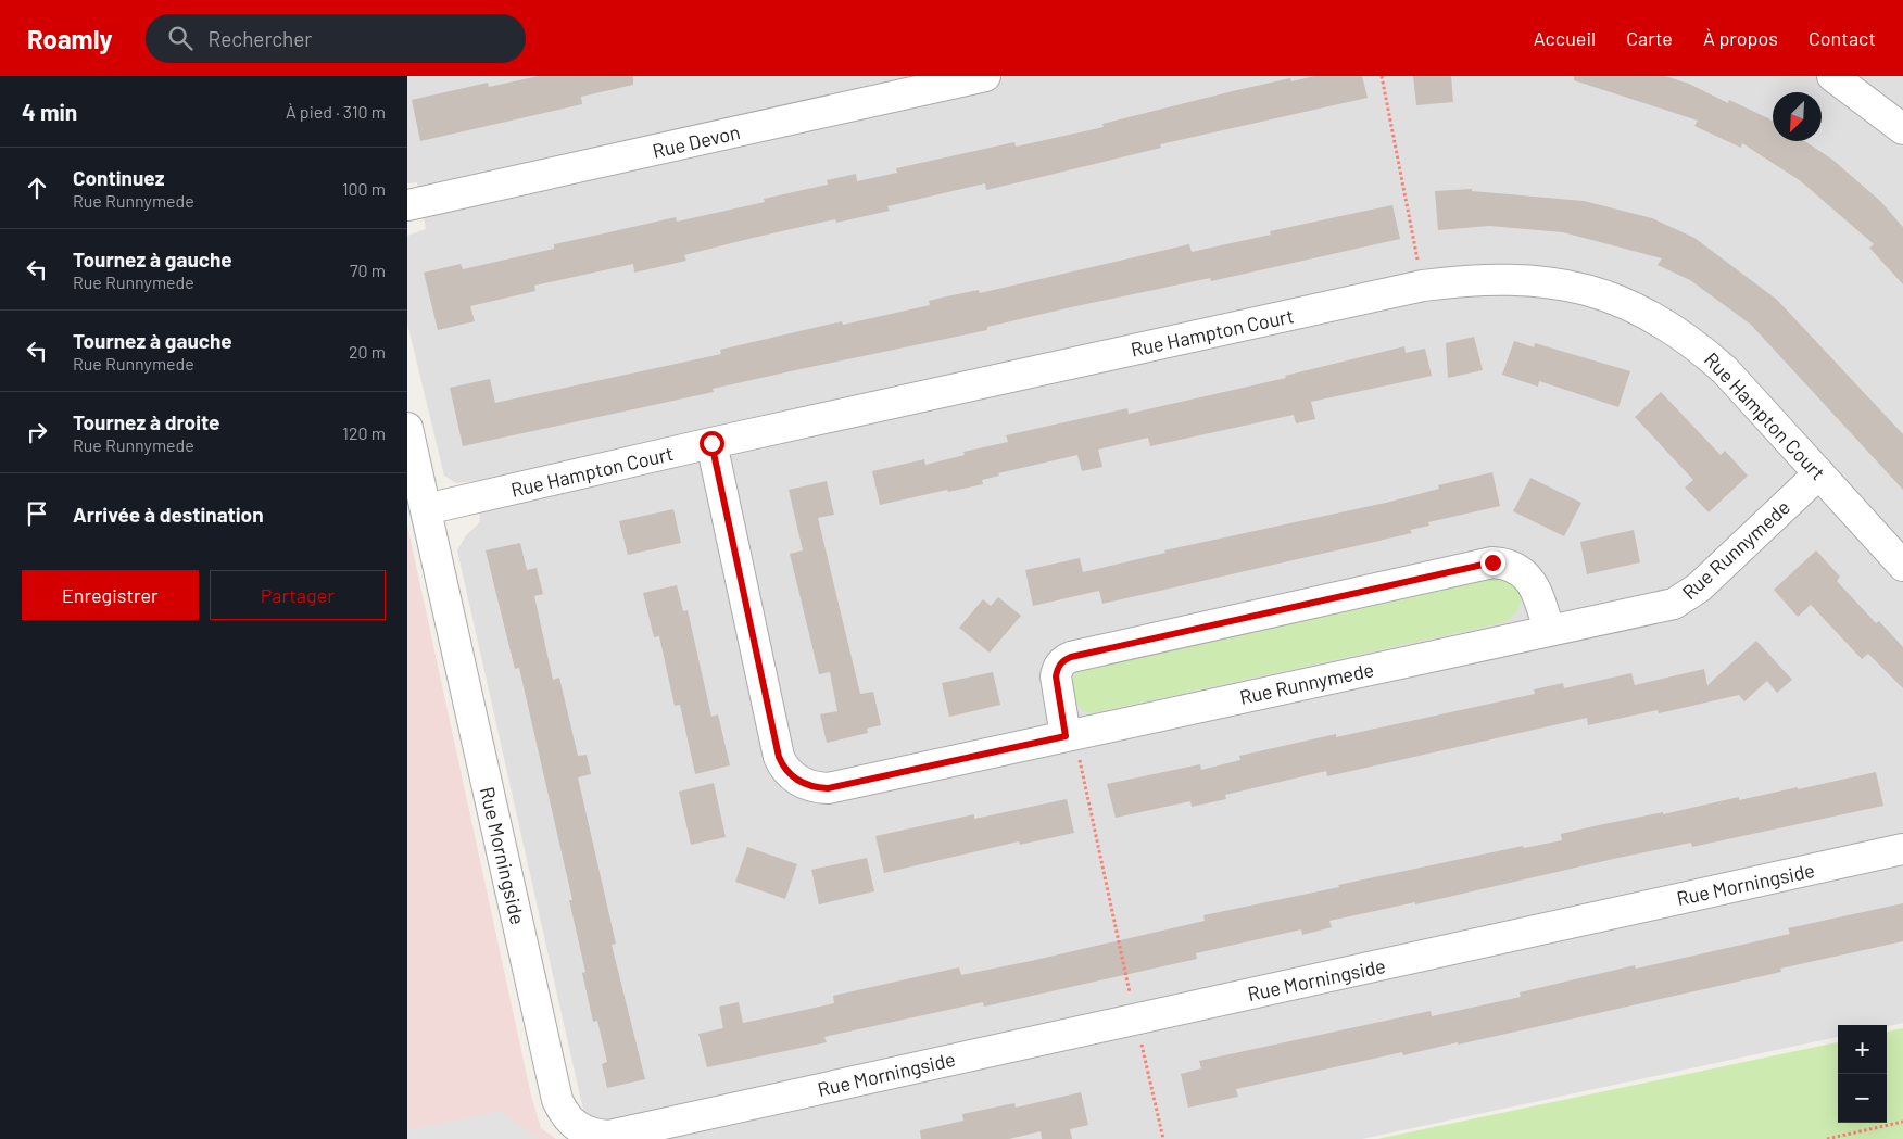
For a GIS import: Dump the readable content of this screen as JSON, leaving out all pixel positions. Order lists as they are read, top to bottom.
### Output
{
  "streets": {
    "street": [
      "Rue Devon",
      "Rue Hampton Court",
      "Rue Runnymede",
      "Rue Morningside"
    ]
  },
  "crossings": [
    ["Rue Hampton Court", "Rue Runnymede"],
    ["Rue Hampton Court", "Rue Morningside"]
  ],
  "north": "bottom left",
  "page": {
    "header": "Roamly",
    "search": "Rechercher",
    "nav": [
      "Accueil",
      "Carte",
      "À propos",
      "Contact"
    ],
    "heading": ["4 min", "À pied · 310 m"],
    "list": [
      ["Continuez", "Rue Runnymede", "100 m"],
      ["Tournez à gauche", "Rue Runnymede", "70 m"],
      ["Tournez à gauche", "Rue Runnymede", "20 m"],
      ["Tournez à droite", "Rue Runnymede", "120 m"],
      "Arrivée à destination"
    ],
    "buttons": ["Enregistrer", "Partager"],
    "map_buttons": ["+", "−"]
  }
}
